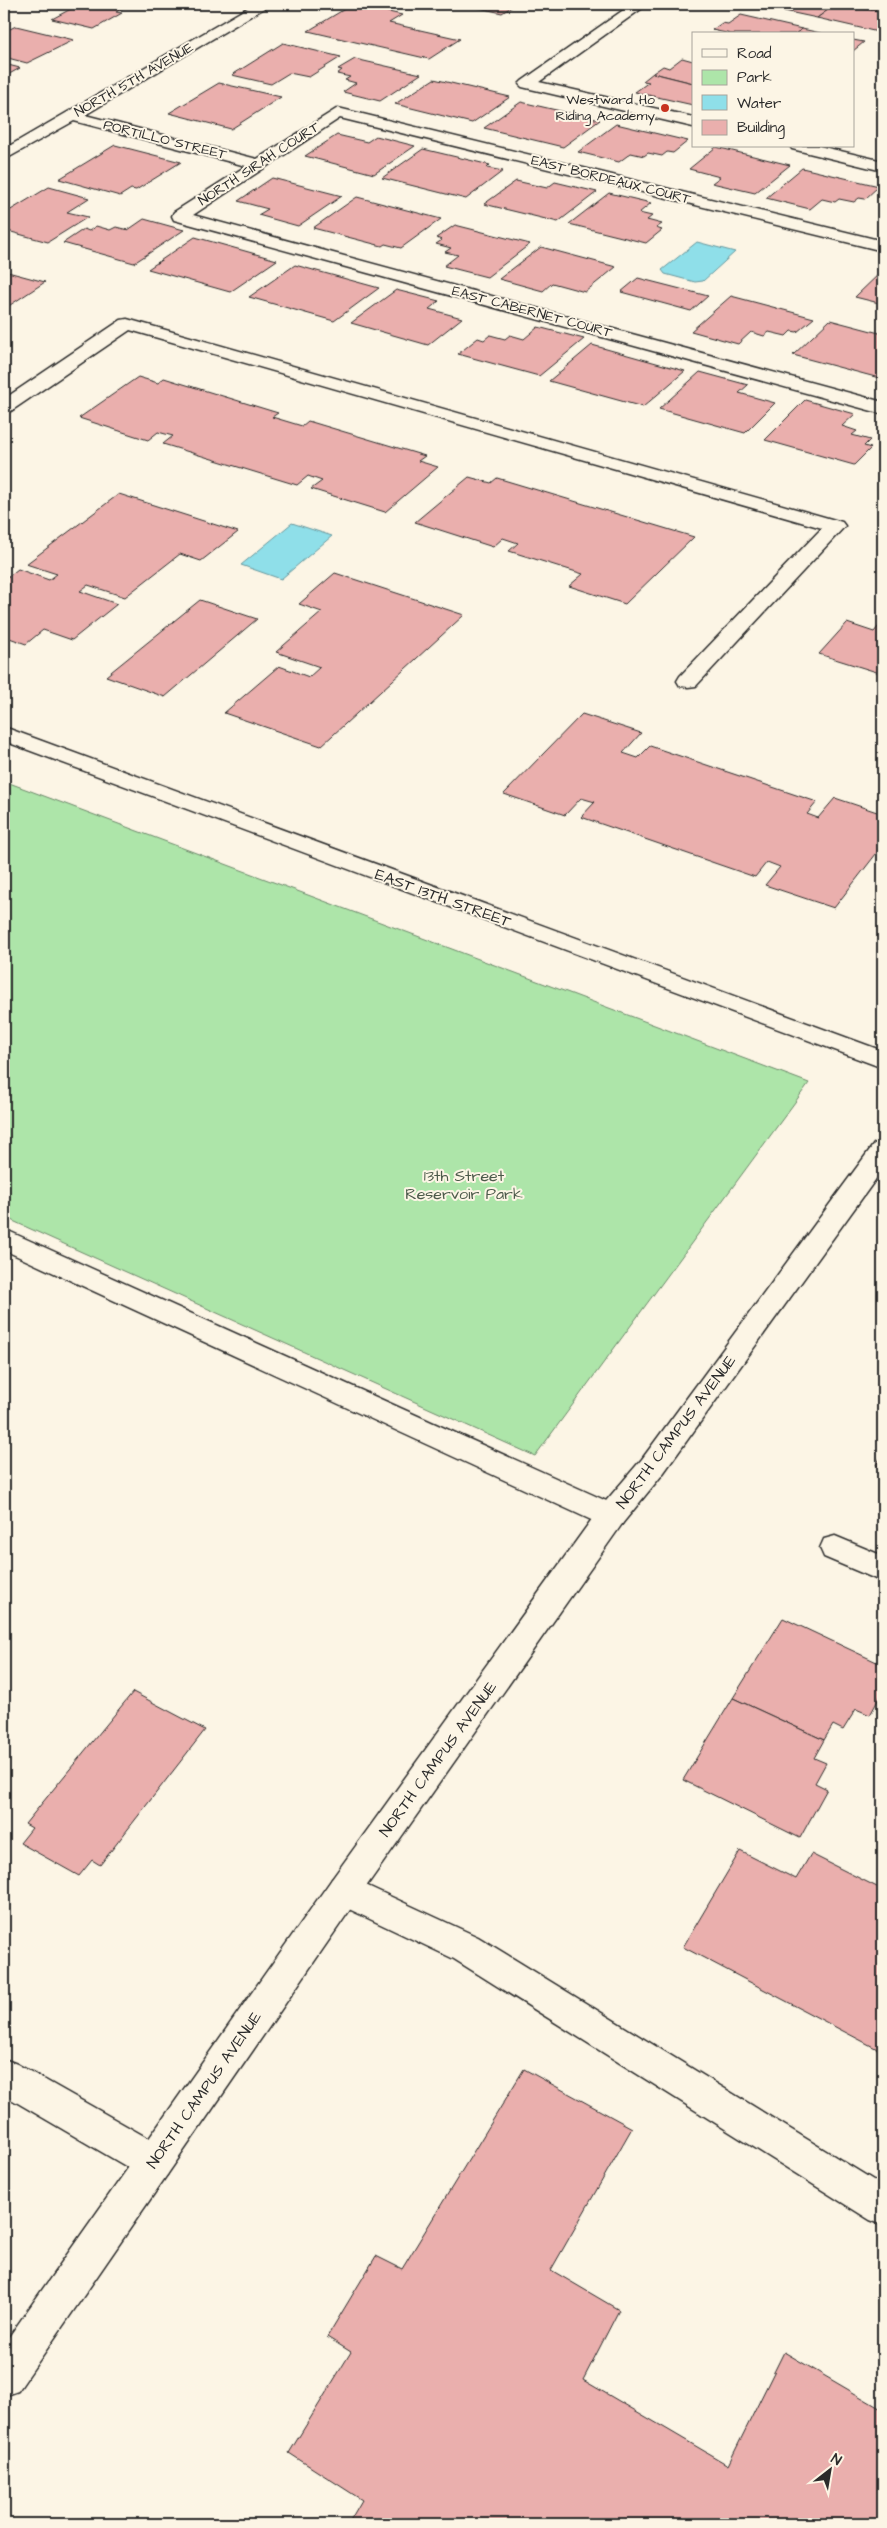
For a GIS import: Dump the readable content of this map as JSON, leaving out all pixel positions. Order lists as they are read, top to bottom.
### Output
{
  "streets": {
    "street": [
      "NORTH 5TH AVENUE",
      "PORTILLO STREET",
      "NORTH SIRAH COURT",
      "EAST BORDEAUX COURT",
      "EAST CABERNET COURT",
      "EAST 13TH STREET",
      "NORTH CAMPUS AVENUE"
    ]
  },
  "crossings": [
    ["NORTH 5TH AVENUE", "PORTILLO STREET"],
    ["PORTILLO STREET", "NORTH SIRAH COURT"],
    ["NORTH SIRAH COURT", "EAST BORDEAUX COURT"],
    ["NORTH SIRAH COURT", "EAST CABERNET COURT"]
  ],
  "parks": ["13th Street Reservoir Park"],
  "places": ["Westward Ho Riding Academy"],
  "legend": [
    "Road",
    "Park",
    "Water",
    "Building"
  ],
  "north": "top right"
}
